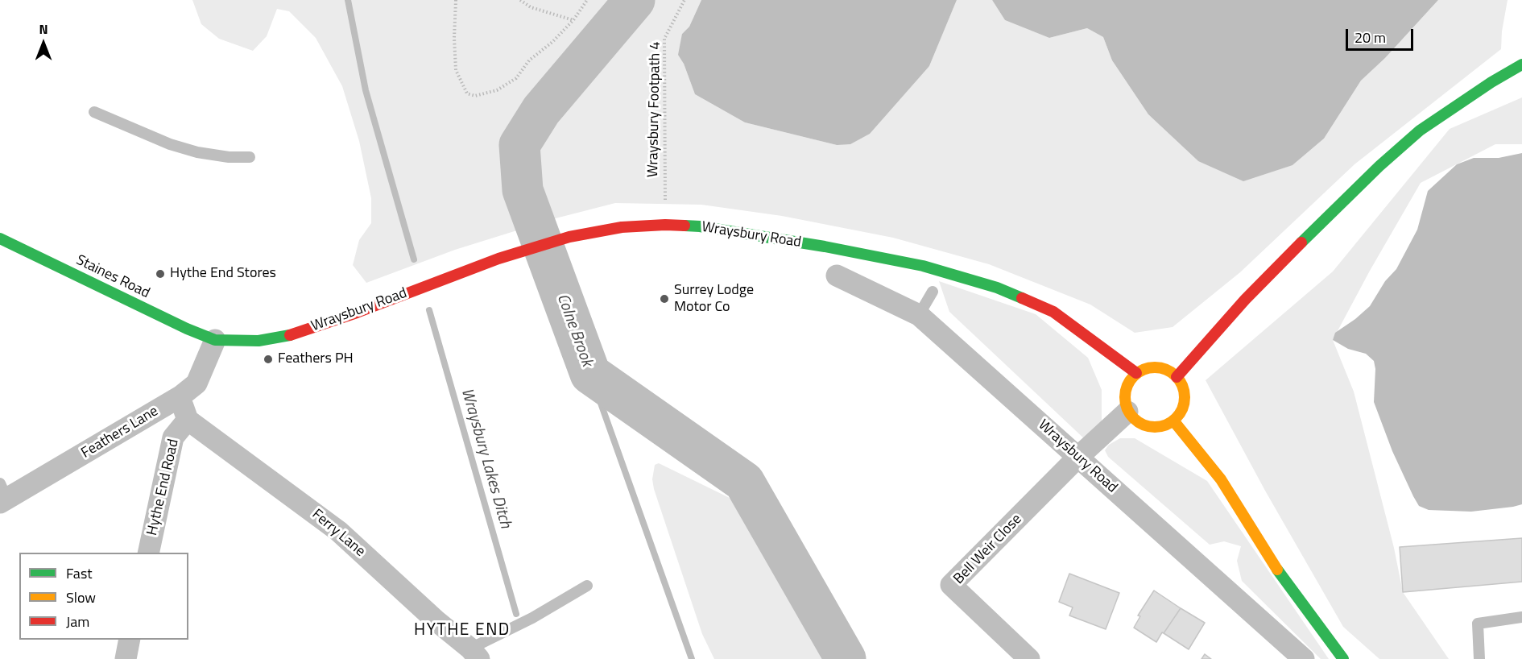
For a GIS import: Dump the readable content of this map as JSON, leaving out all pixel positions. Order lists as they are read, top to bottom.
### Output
{
  "streets": {
    "main road": ["Wraysbury Road", "Staines Road"],
    "street": [
      "Feathers Lane",
      "Hythe End Road",
      "Ferry Lane",
      "Bell Weir Close"
    ],
    "path": ["Wraysbury Footpath 4"]
  },
  "crossings": [
    ["Wraysbury Footpath 4", "Wraysbury Road"],
    ["Wraysbury Road", "Staines Road"],
    ["Wraysbury Road", "Feathers Lane"],
    ["Wraysbury Road", "Bell Weir Close"],
    ["Staines Road", "Feathers Lane"],
    ["Hythe End Road", "Ferry Lane"]
  ],
  "districts": ["HYTHE END"],
  "water": ["Colne Brook", "Wraysbury Lakes Ditch"],
  "places": ["Hythe End Stores", "Surrey Lodge Motor Co", "Feathers PH"],
  "legend": ["Fast", "Slow", "Jam"],
  "scale_bar": "20 m",
  "north": "top"
}
